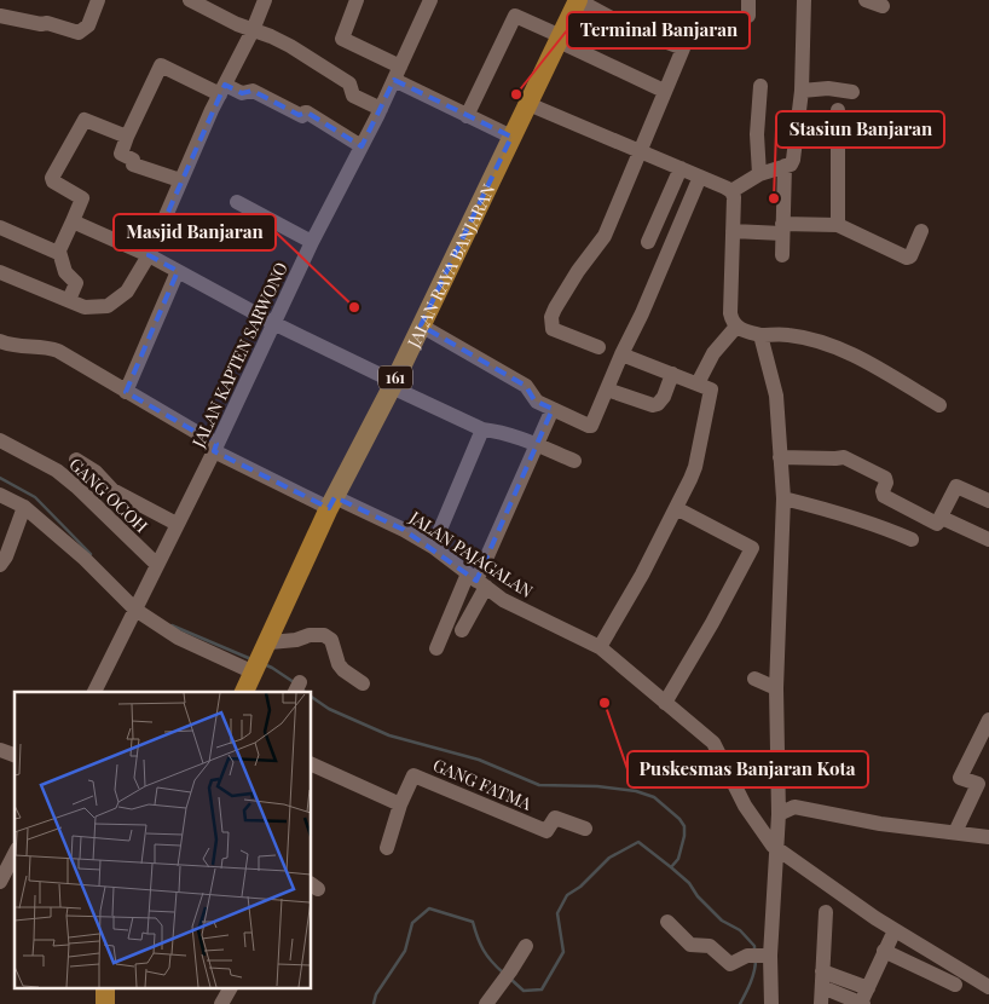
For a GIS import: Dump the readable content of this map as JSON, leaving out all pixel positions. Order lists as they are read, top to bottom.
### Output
{
  "streets": {
    "main road": ["JALAN RAYA BANJARAN", "161"],
    "street": [
      "JALAN KAPTEN SARWONO",
      "GANG OCOH",
      "JALAN PAJAGALAN",
      "GANG FATMA"
    ]
  },
  "crossings": [
    ["JALAN RAYA BANJARAN", "JALAN PAJAGALAN"],
    ["JALAN KAPTEN SARWONO", "GANG OCOH"],
    ["JALAN KAPTEN SARWONO", "JALAN PAJAGALAN"]
  ],
  "places": [
    "Terminal Banjaran",
    "Stasiun Banjaran",
    "Masjid Banjaran",
    "Puskesmas Banjaran Kota"
  ]
}
